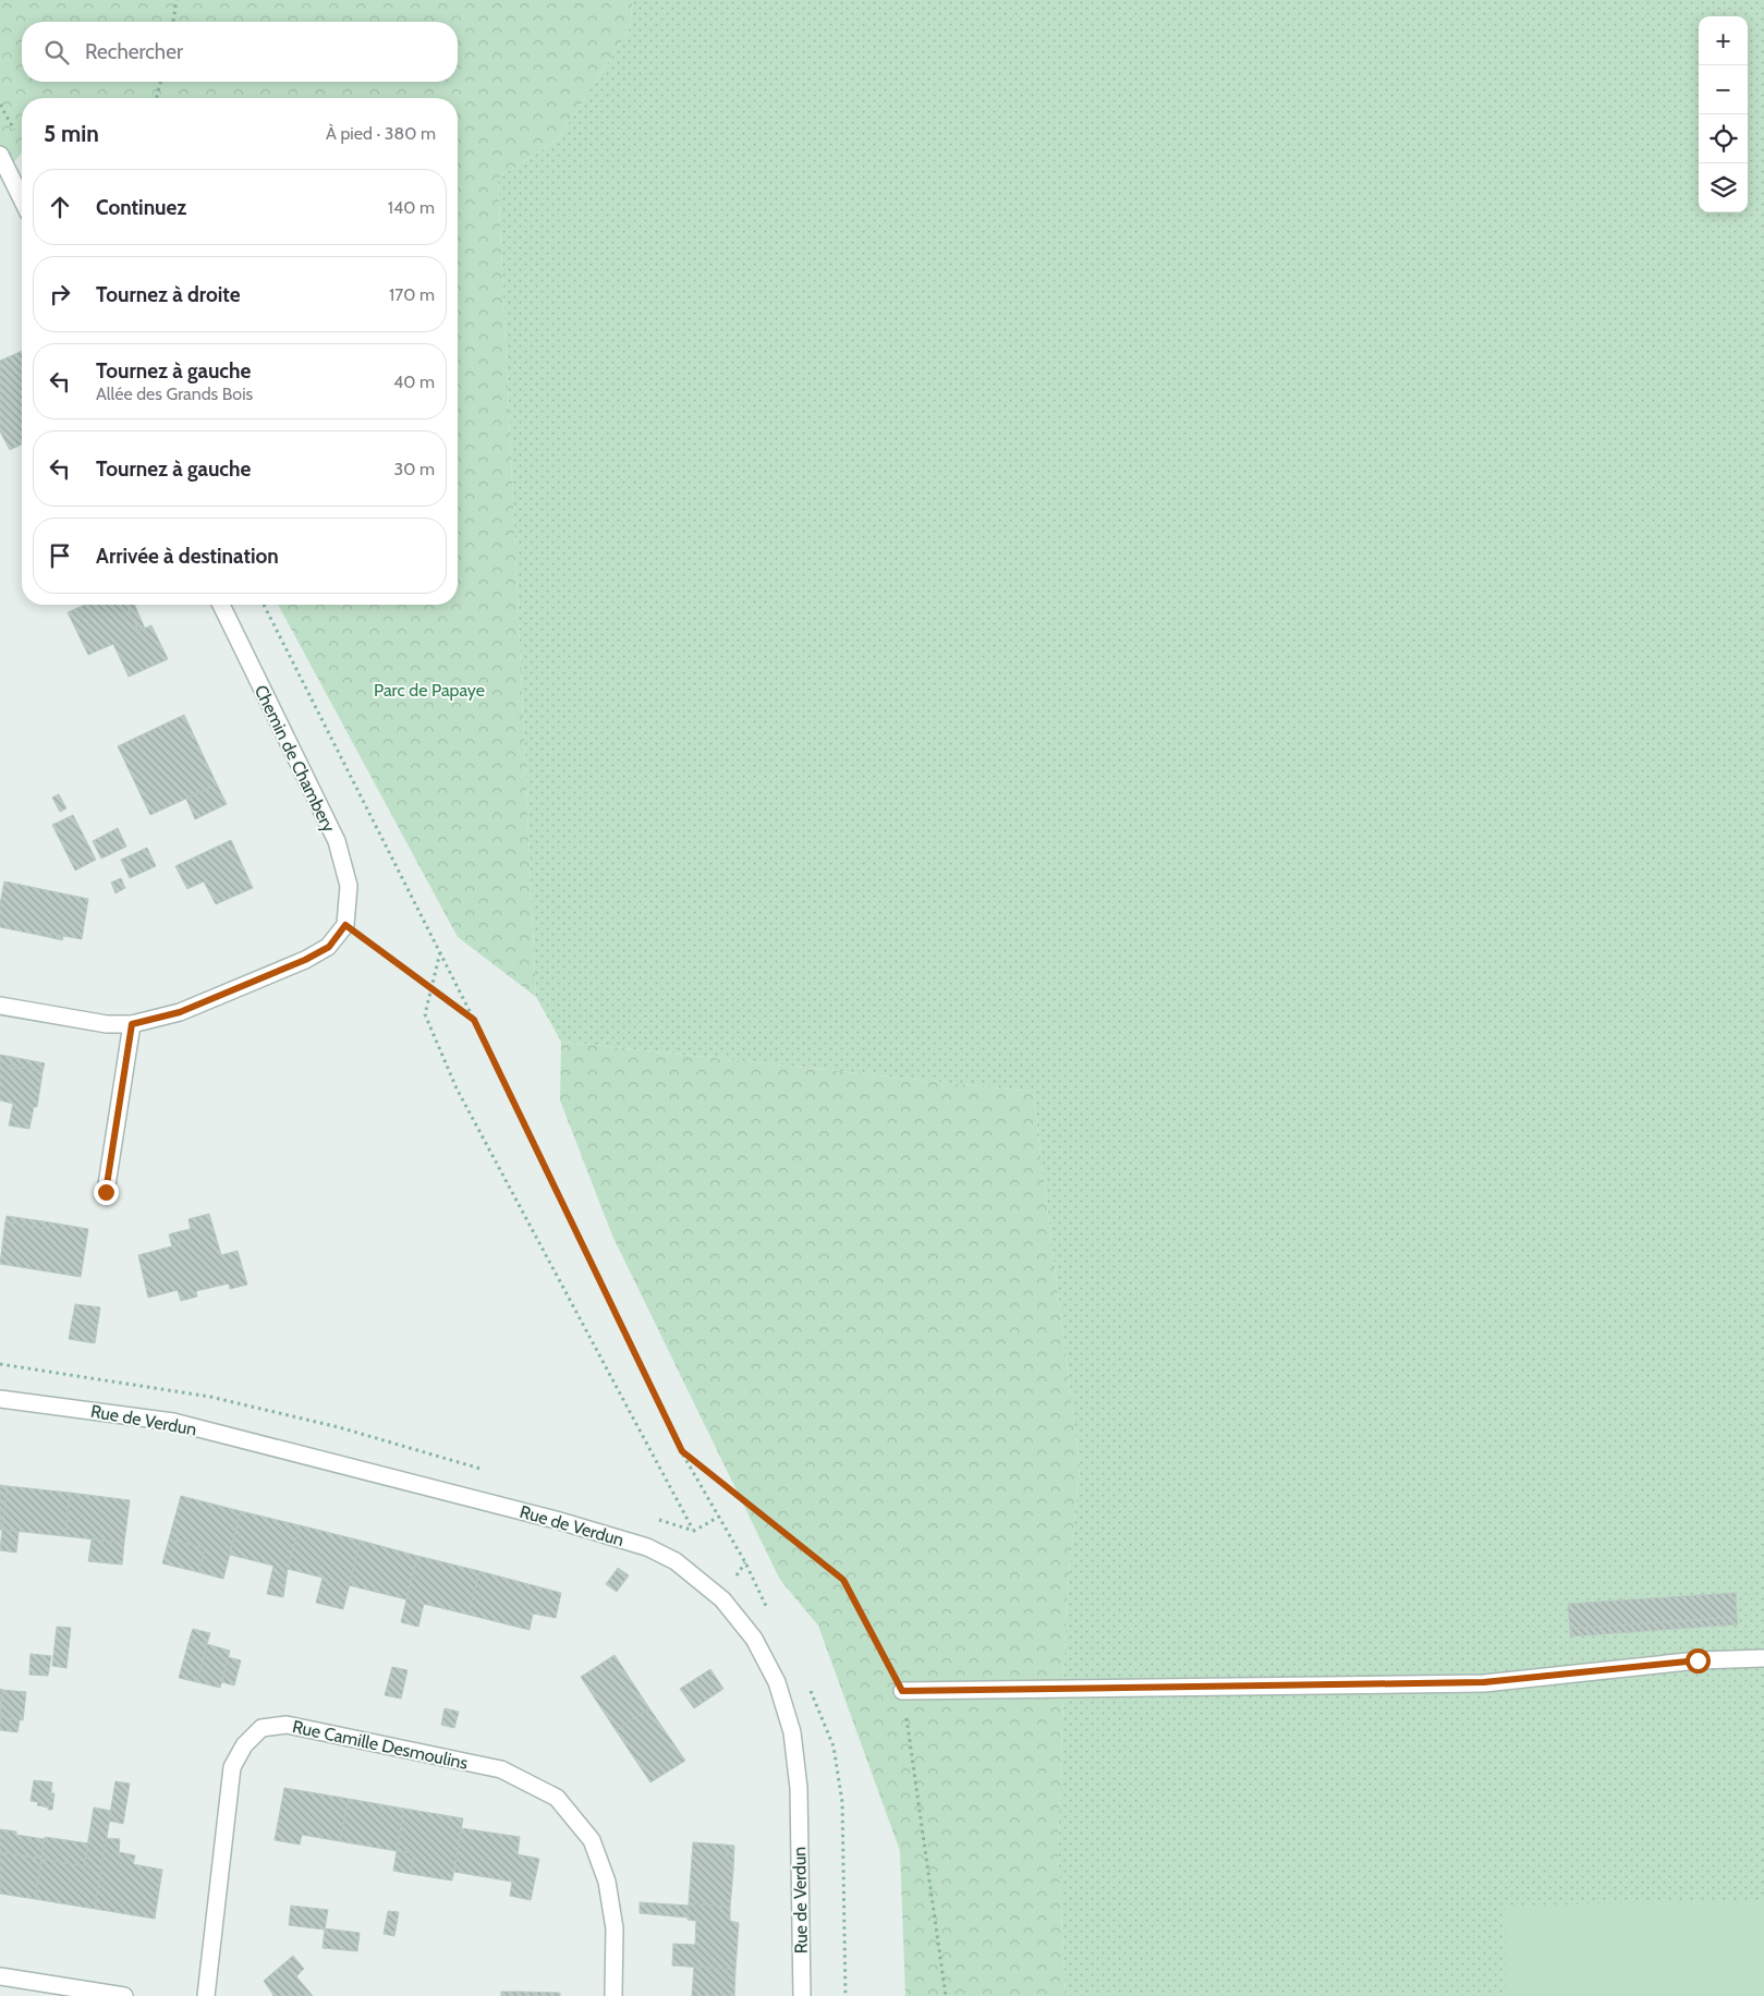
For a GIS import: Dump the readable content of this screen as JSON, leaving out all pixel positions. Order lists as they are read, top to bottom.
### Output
{
  "streets": {
    "street": ["Chemin de Chambery", "Rue de Verdun", "Rue Camille Desmoulins"]
  },
  "parks": ["Parc de Papaye"],
  "page": {
    "map_buttons": ["+", "−"],
    "search": "Rechercher",
    "heading": ["5 min", "À pied · 380 m"],
    "list": [
      ["Continuez", "140 m"],
      ["Tournez à droite", "170 m"],
      ["Tournez à gauche", "Allée des Grands Bois", "40 m"],
      ["Tournez à gauche", "30 m"],
      "Arrivée à destination"
    ]
  }
}
